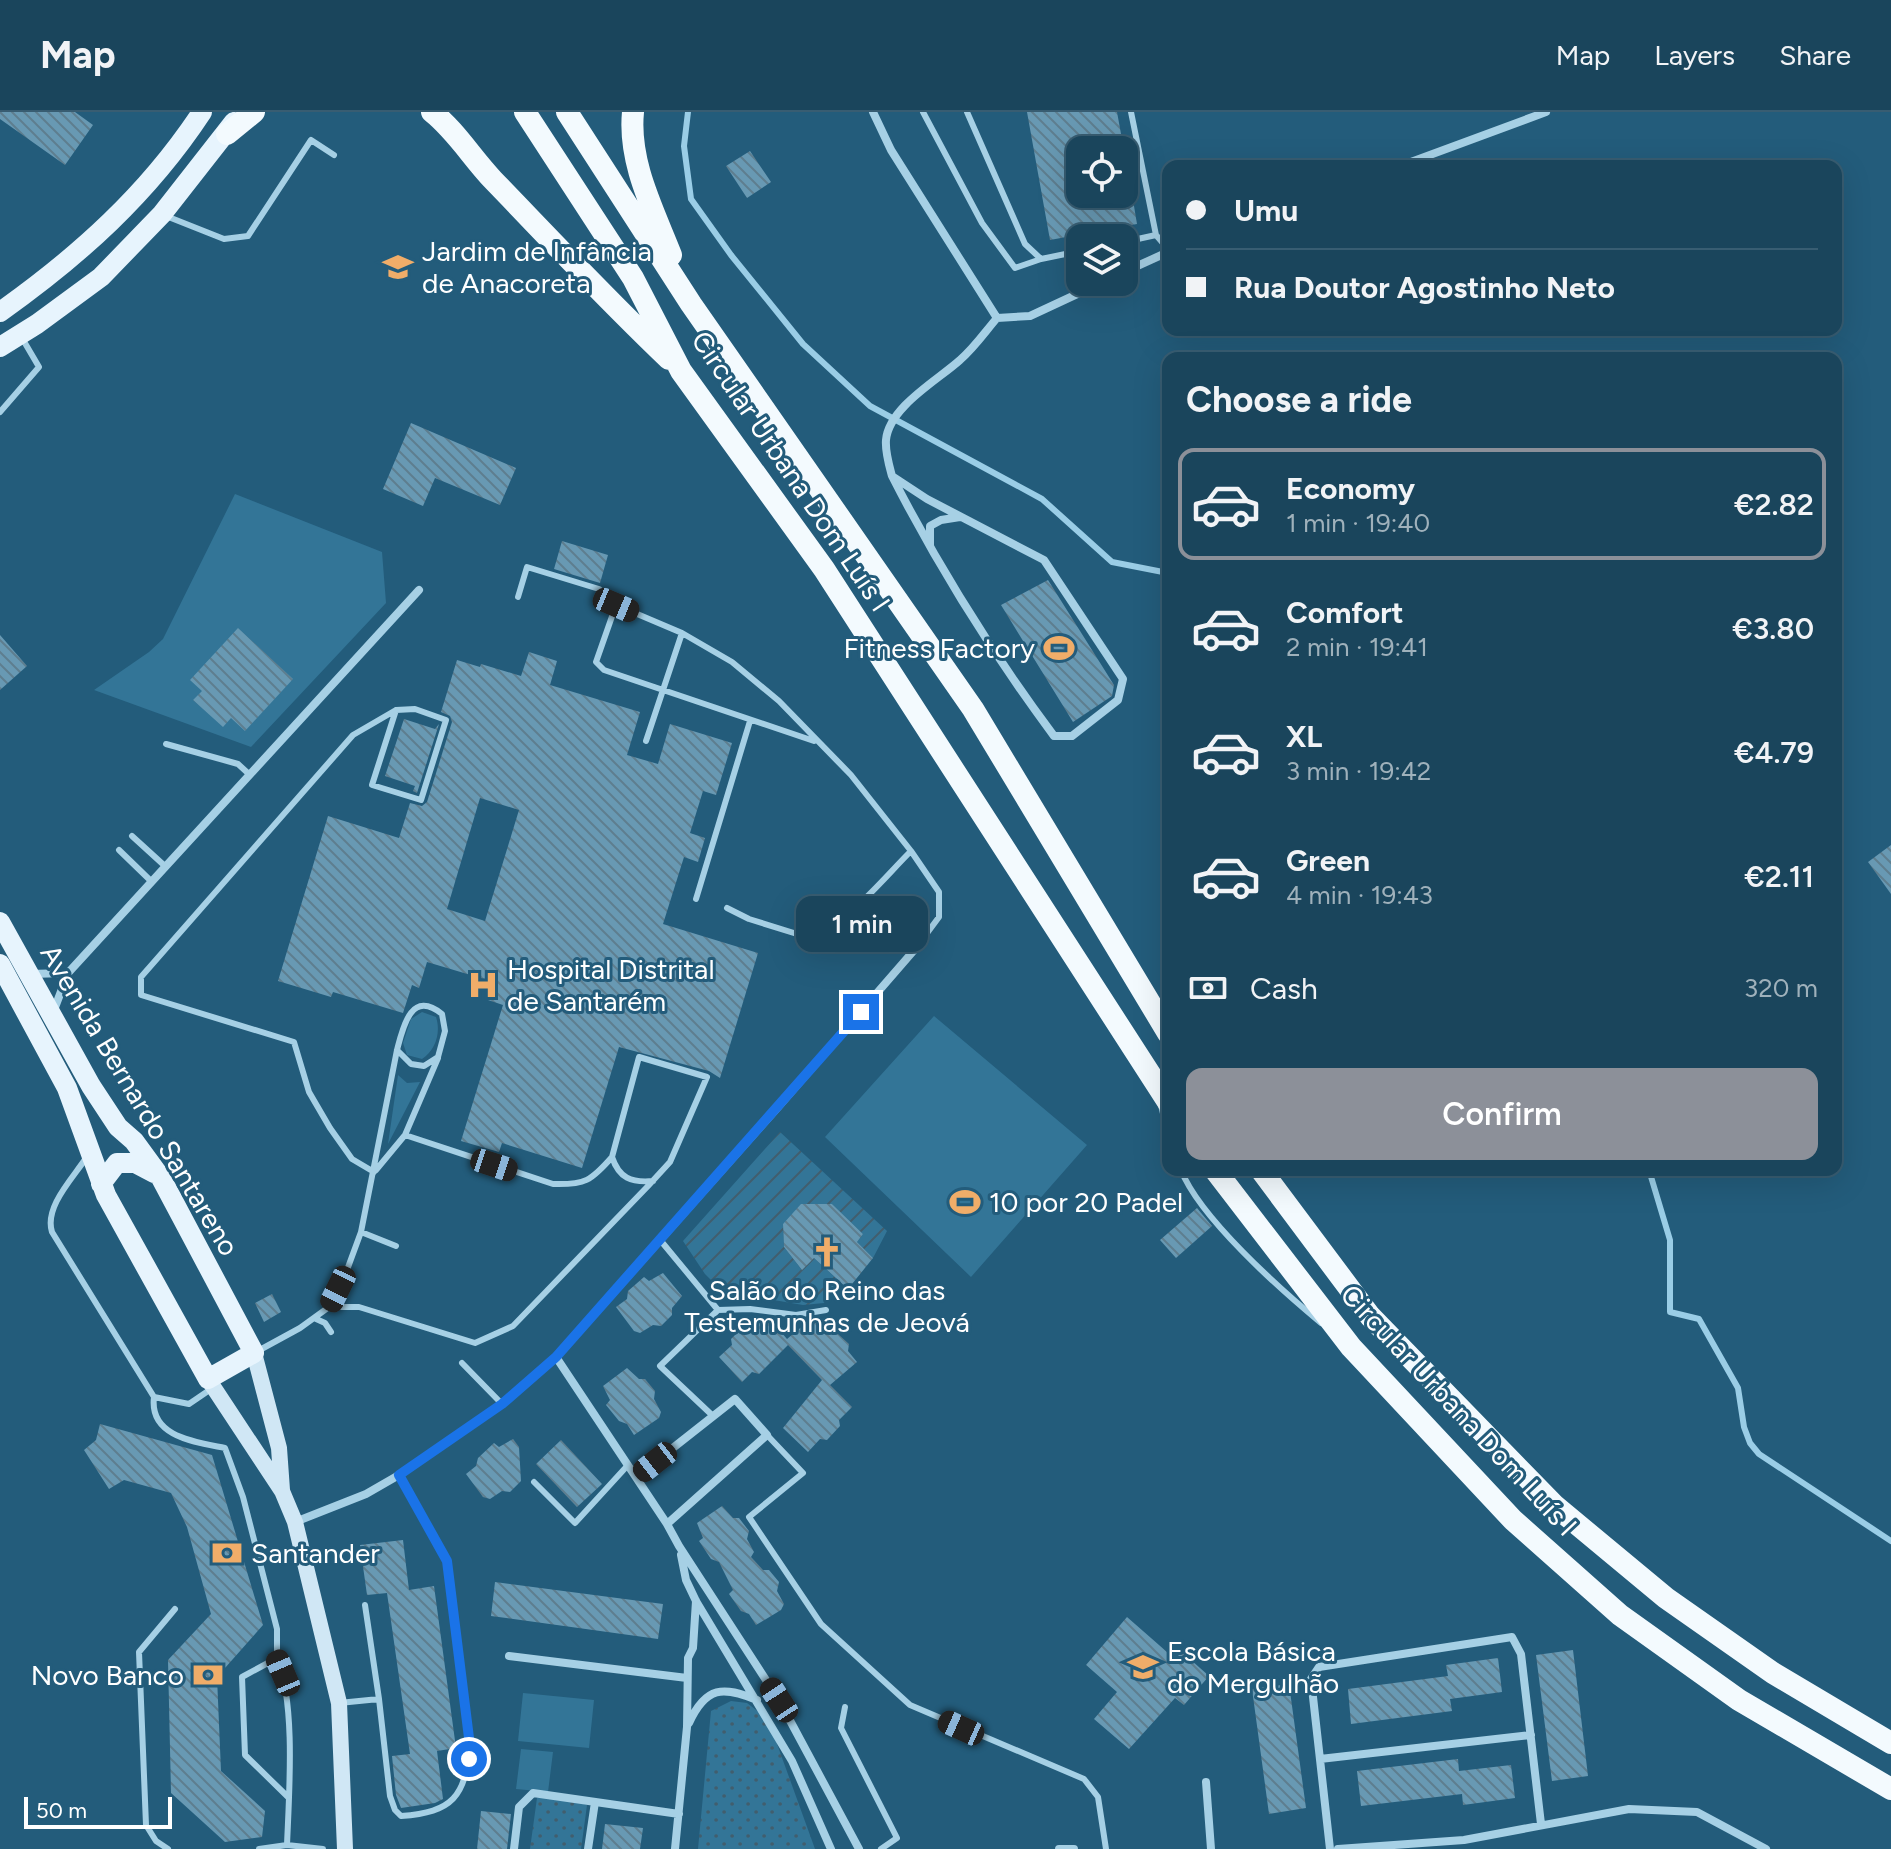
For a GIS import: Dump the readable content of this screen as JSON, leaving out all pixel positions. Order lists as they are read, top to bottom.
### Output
{
  "streets": {
    "highway": ["Circular Urbana Dom Luís I"],
    "main road": ["Avenida Bernardo Santareno"]
  },
  "places": {
    "school or university": ["Jardim de Infância de Anacoreta", "Escola Básica do Mergulhão"],
    "sports": ["Fitness Factory", "10 por 20 Padel"],
    "hospital": ["Hospital Distrital de Santarém"],
    "church": ["Salão do Reino das Testemunhas de Jeová"],
    "bank": ["Santander", "Novo Banco"]
  },
  "scale_bar": "50 m",
  "page": {
    "header": "Map",
    "nav": ["Map", "Layers", "Share"],
    "banner": ["Umu", "Rua Doutor Agostinho Neto"],
    "heading": "Choose a ride",
    "list": [
      {
        "name": "Economy",
        "note": "1 min · 19:40",
        "value": "€2.82"
      },
      {
        "name": "Comfort",
        "note": "2 min · 19:41",
        "value": "€3.80"
      },
      {
        "name": "XL",
        "note": "3 min · 19:42",
        "value": "€4.79"
      },
      {
        "name": "Green",
        "note": "4 min · 19:43",
        "value": "€2.11"
      }
    ],
    "bubble": "1 min",
    "pay": ["Cash", "320 m"],
    "buttons": "Confirm",
    "scale": "50 m"
  }
}
